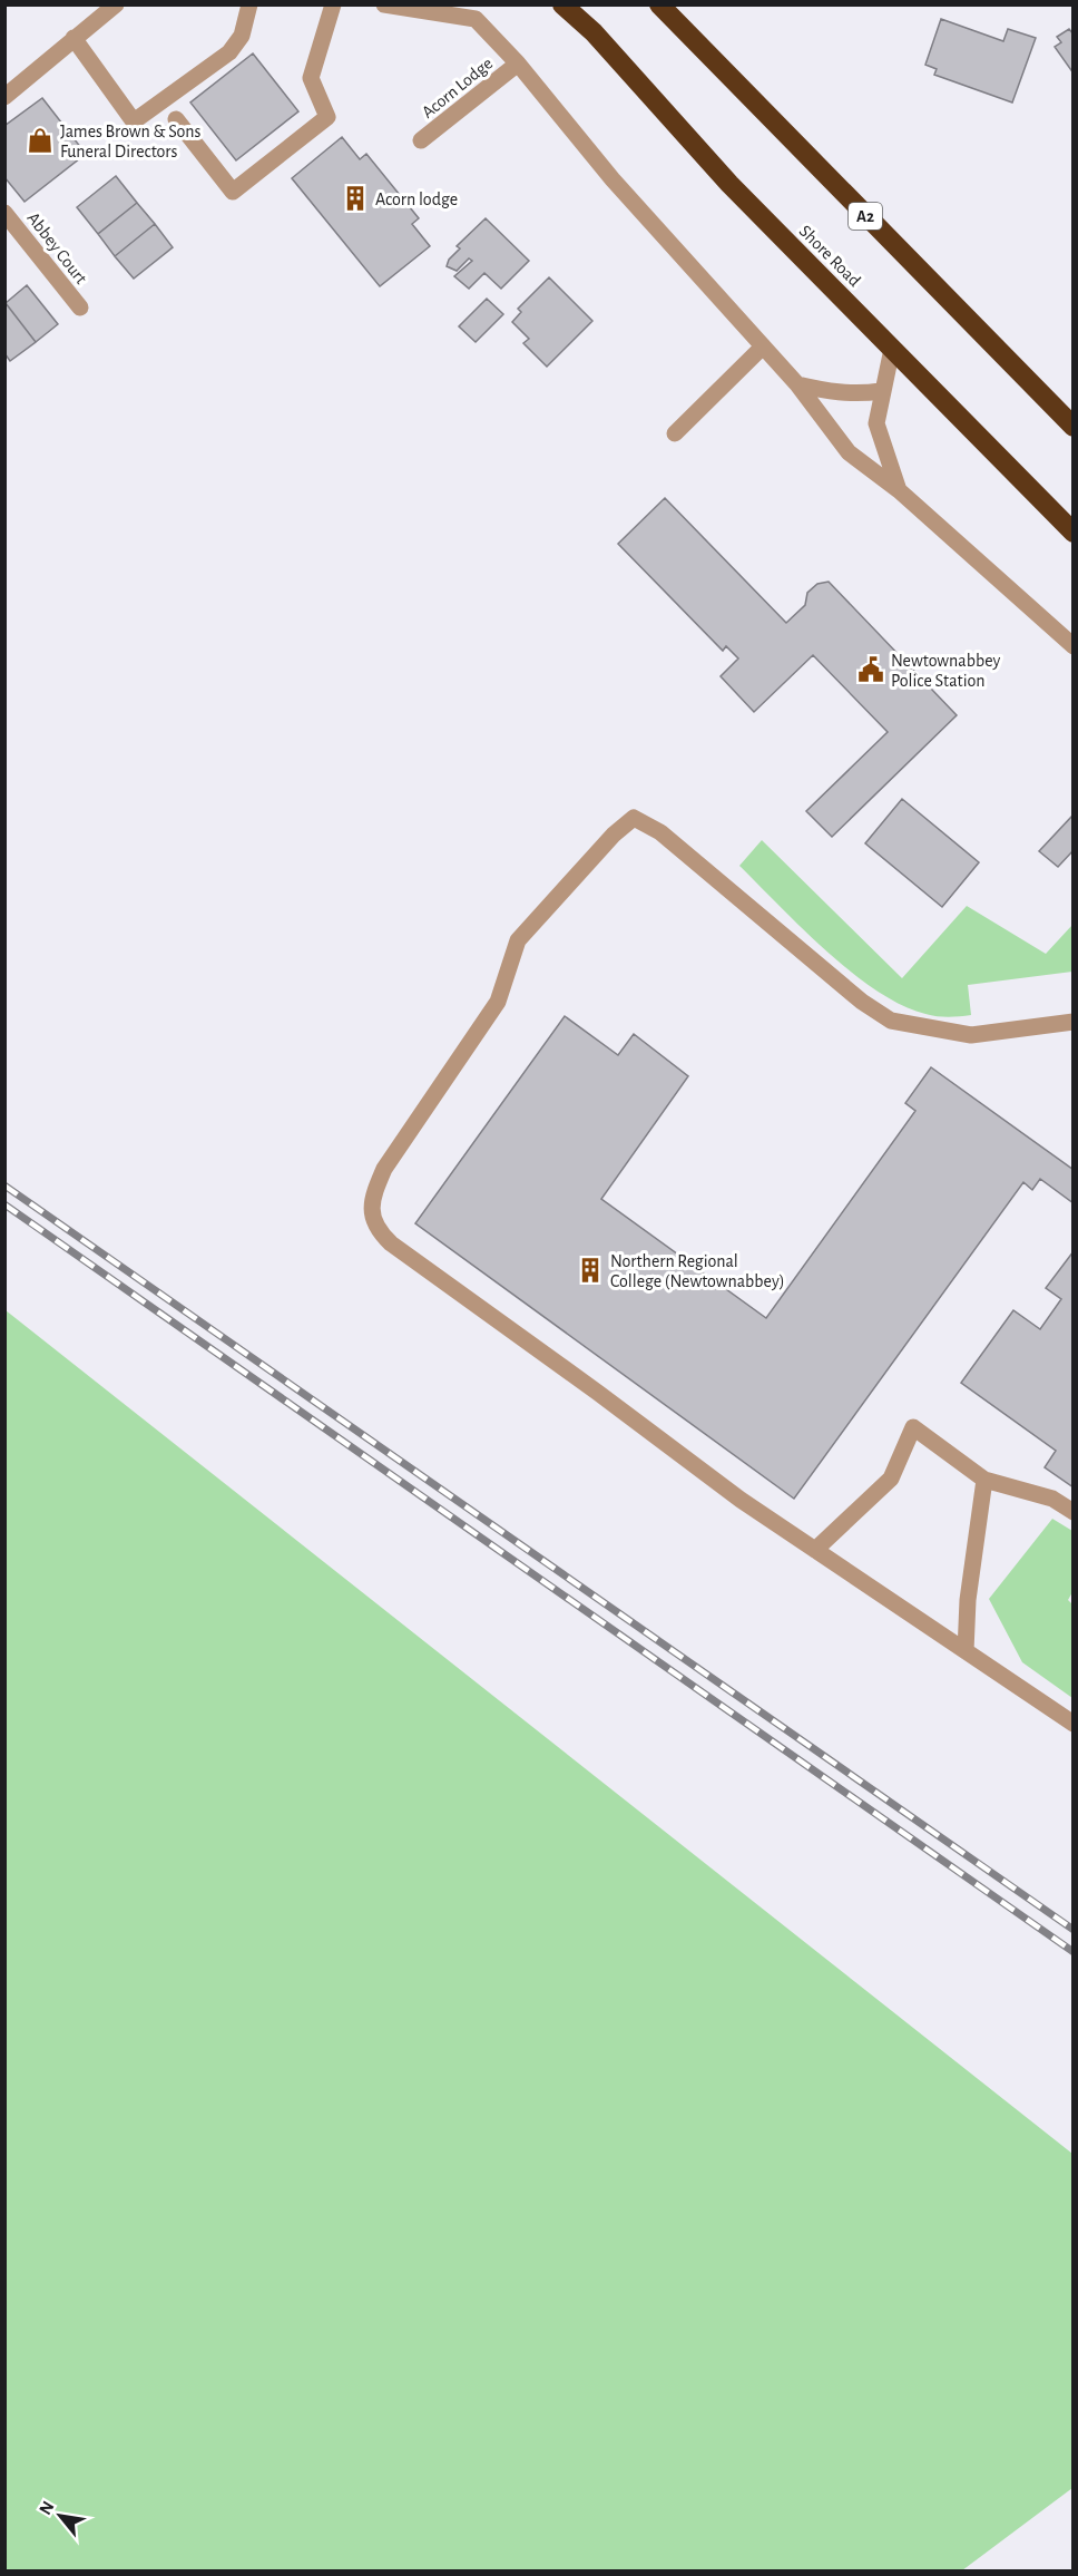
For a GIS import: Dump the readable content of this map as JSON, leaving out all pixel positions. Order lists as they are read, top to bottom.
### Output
{
  "streets": {
    "highway": ["A2", "Shore Road"],
    "street": ["Acorn Lodge", "Abbey Court"]
  },
  "places": {
    "shop": ["James Brown & Sons Funeral Directors"],
    "building": ["Acorn lodge", "Northern Regional College (Newtownabbey)"],
    "public building": ["Newtownabbey Police Station"]
  },
  "north": "top left"
}
